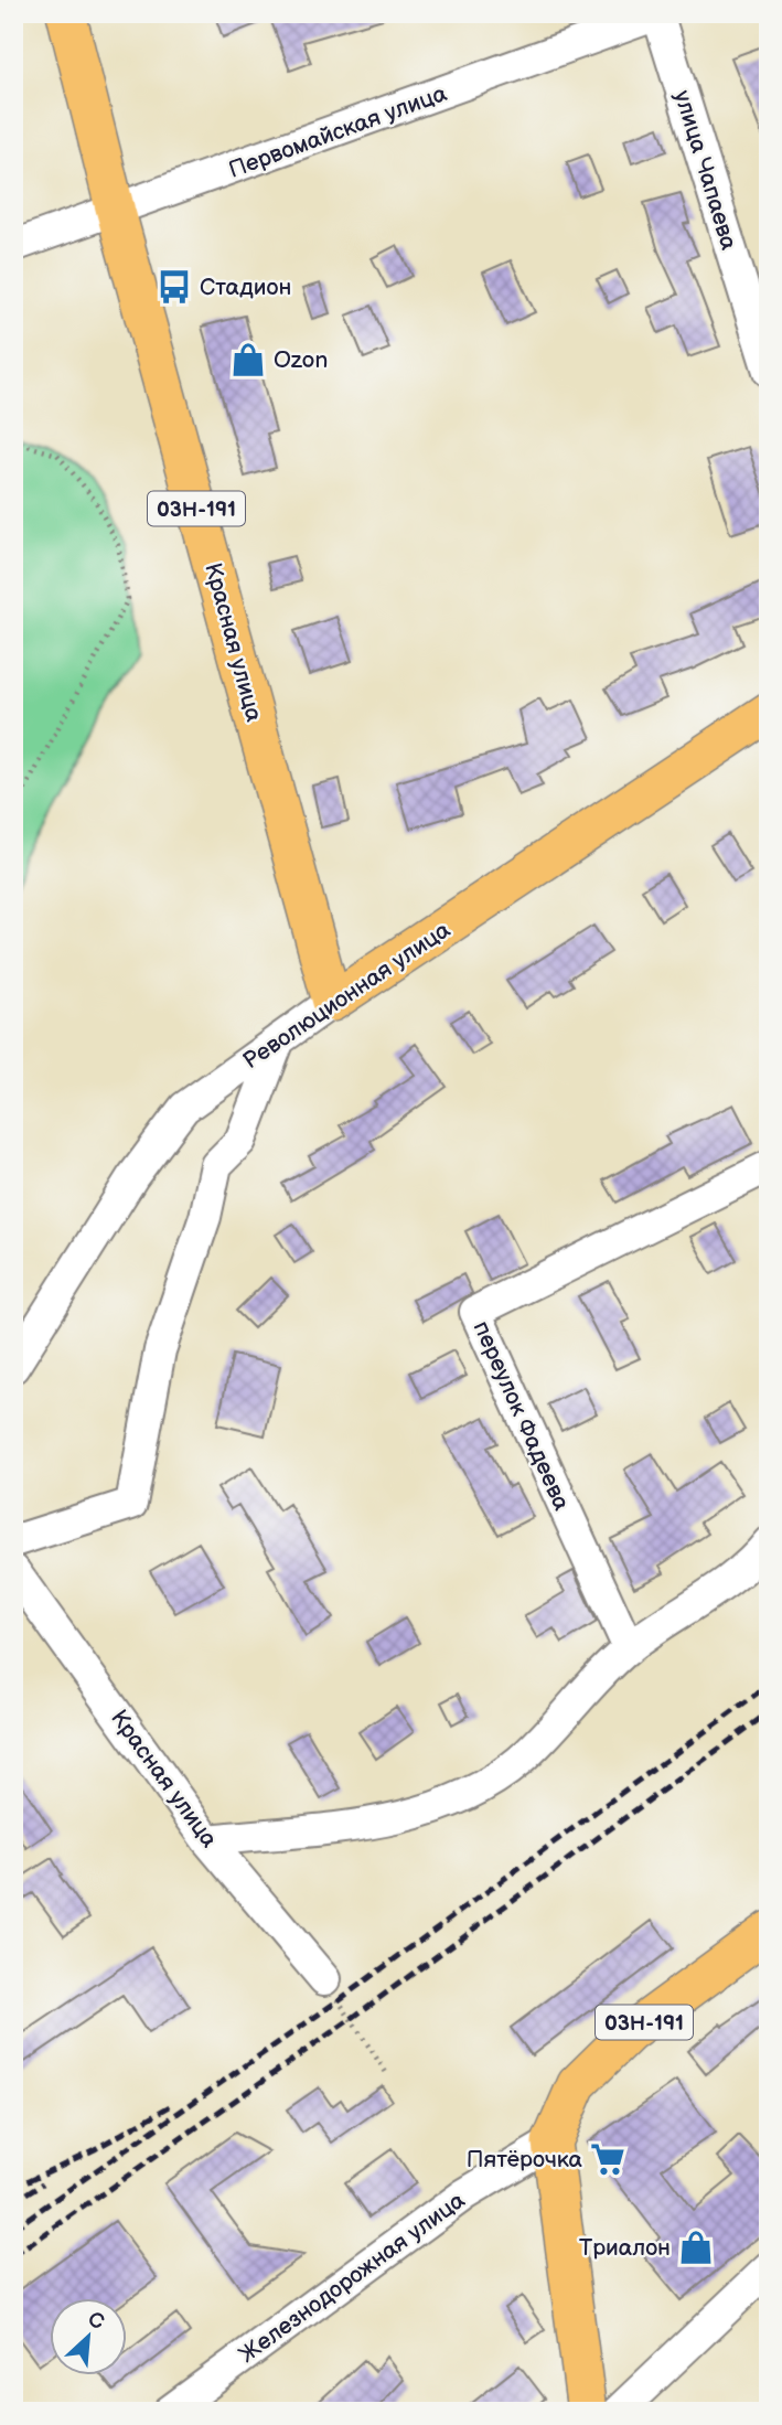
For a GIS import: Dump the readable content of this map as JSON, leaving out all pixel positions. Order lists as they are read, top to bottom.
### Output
{
  "streets": {
    "main road": ["03Н-191", "Красная улица", "Революционная улица"],
    "street": [
      "Первомайская улица",
      "улица Чапаева",
      "переулок Фадеева",
      "Железнодорожная улица"
    ]
  },
  "crossings": [
    ["Первомайская улица", "улица Чапаева"],
    ["Первомайская улица", "Красная улица"],
    ["03Н-191", "Железнодорожная улица"],
    ["Красная улица", "Революционная улица"]
  ],
  "places": {
    "bus stop": ["Стадион"],
    "shop": ["Ozon", "Триалон"],
    "supermarket": ["Пятёрочка"]
  },
  "north": "top right"
}
